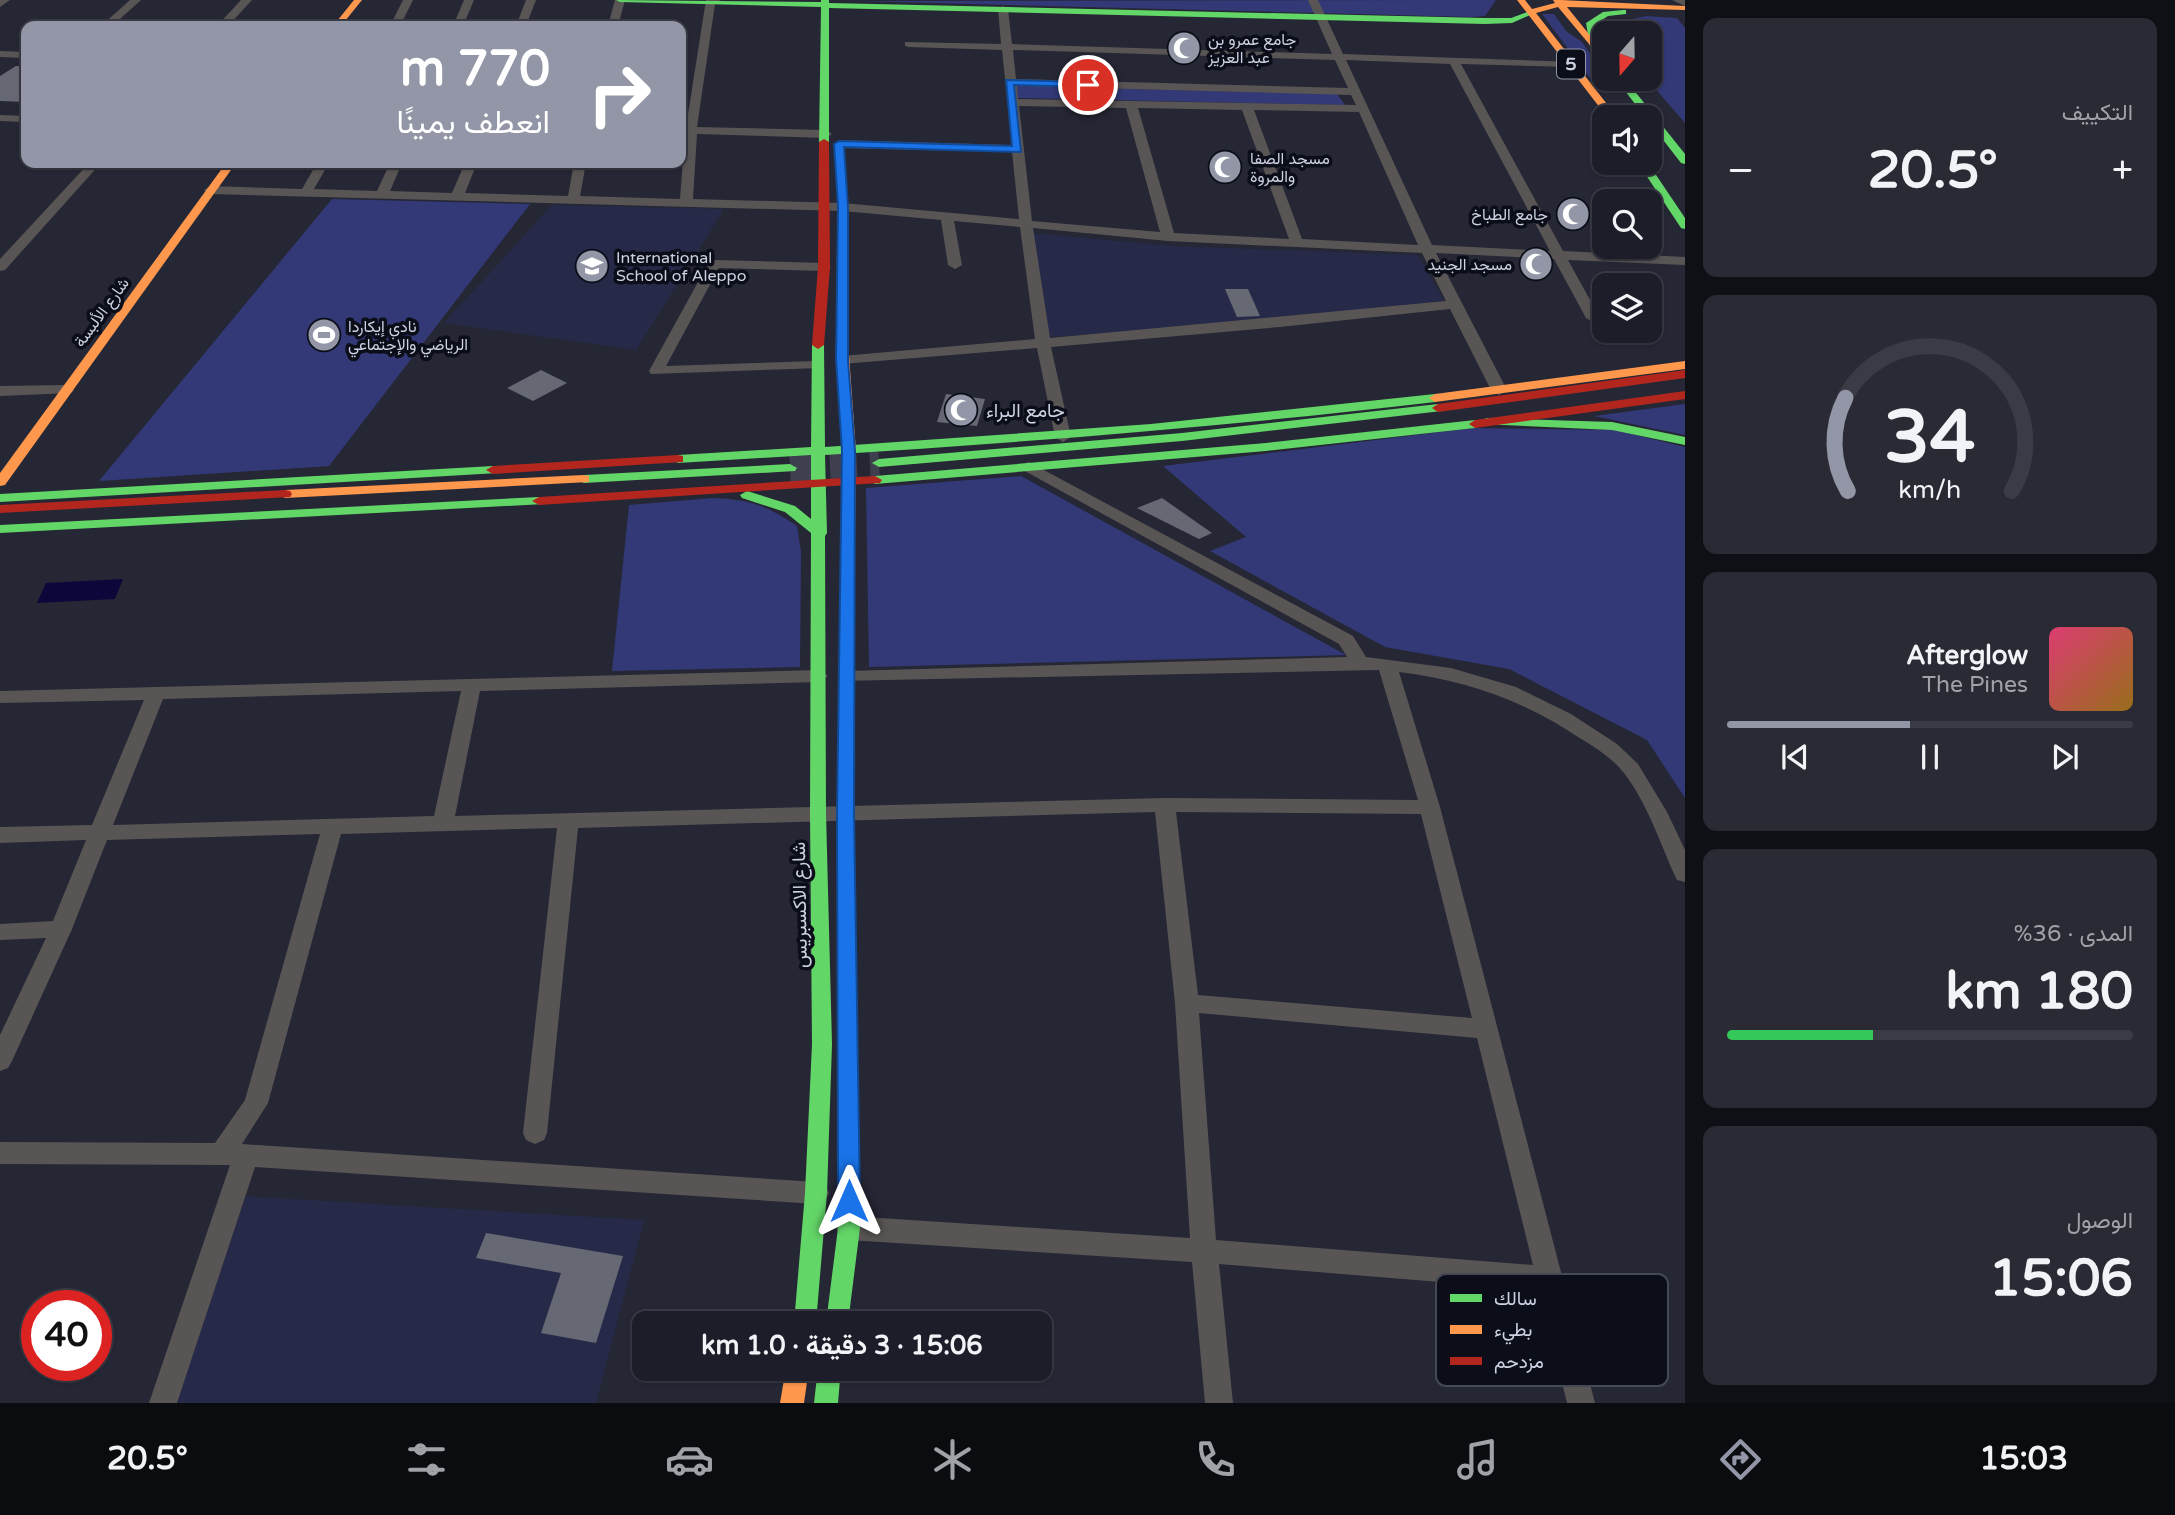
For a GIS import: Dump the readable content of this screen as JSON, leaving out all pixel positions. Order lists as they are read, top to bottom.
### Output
{
  "streets": {
    "main road": ["5", "شارع الألبسة", "شارع الاكسبريس"]
  },
  "places": {
    "mosque": [
      "جامع عمرو بن عبد العزيز",
      "مسجد الصفا والمروة",
      "جامع الطباخ",
      "مسجد الجنيد",
      "جامع البراء"
    ],
    "school or university": ["International School of Aleppo"],
    "sports": ["نادي إيكاردا الرياضي والإجتماعي"]
  },
  "legend": ["سالك", "بطيء", "مزدحم"],
  "north": "bottom",
  "page": {
    "tile": [
      "التكييف",
      ["المدى · 36%", "180 km"],
      ["الوصول", "15:06"]
    ],
    "turn": ["770 m", "انعطف يمينًا"],
    "heat": ["−", "20.5°", "+"],
    "song": ["Afterglow", "The Pines"],
    "limit": "40",
    "trip": "15:06 · 3 دقيقة · 1.0 km",
    "tabs": ["15:03", "20.5°"],
    "gauge": ["34", "km/h"]
  }
}
